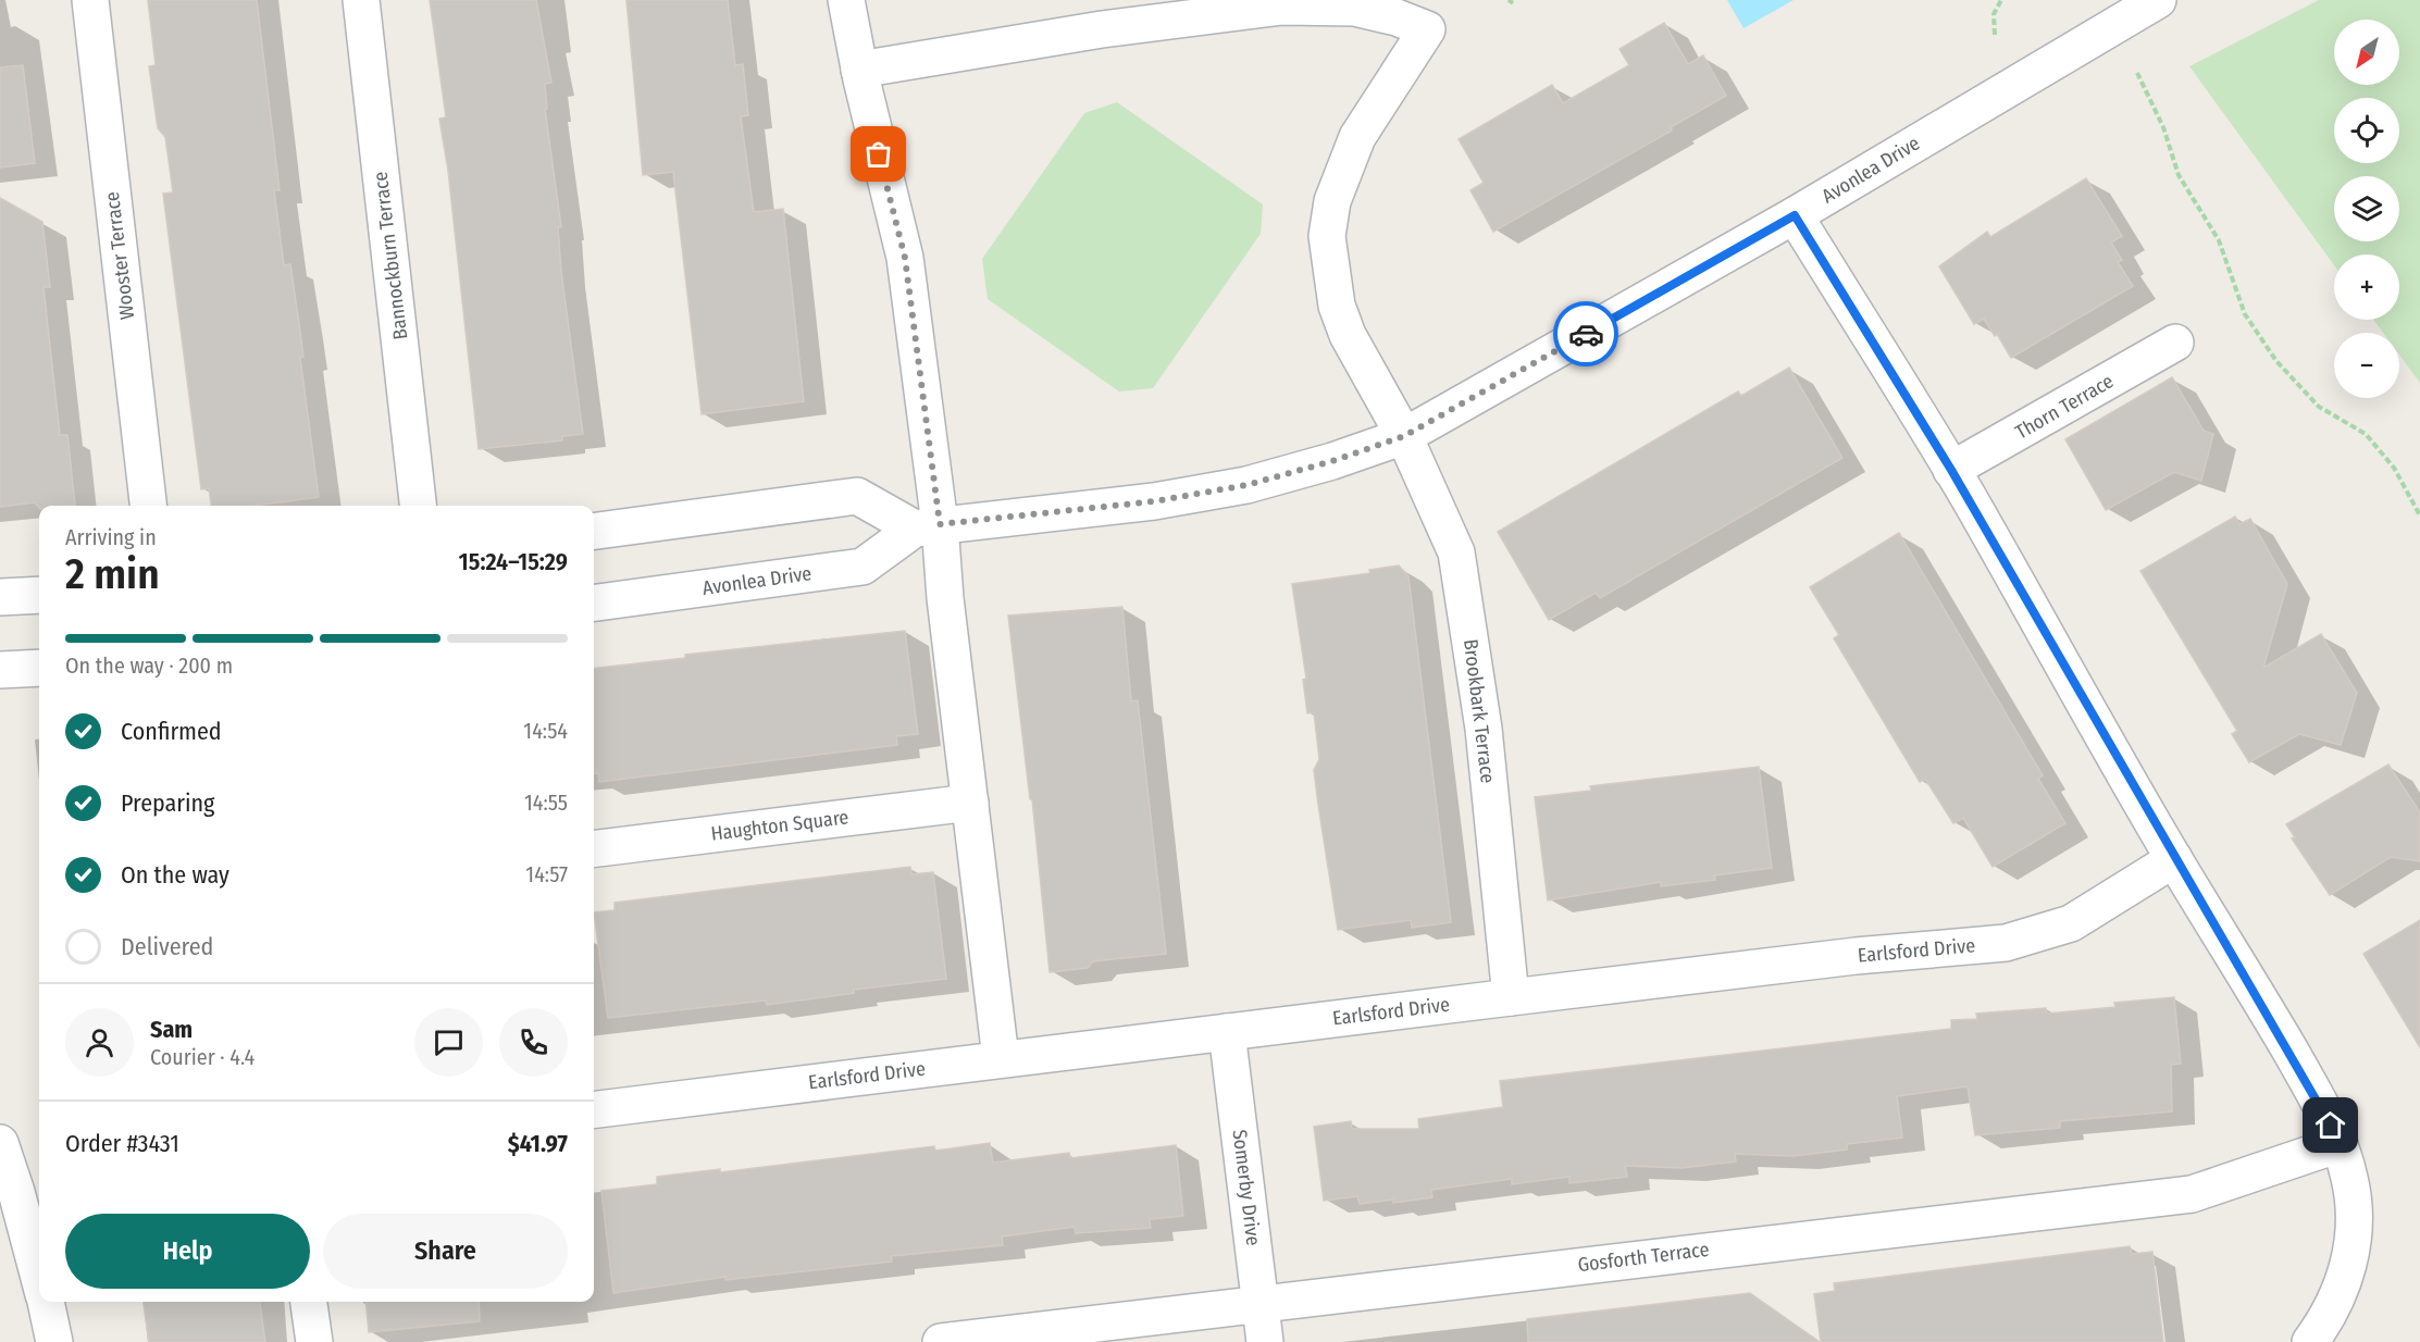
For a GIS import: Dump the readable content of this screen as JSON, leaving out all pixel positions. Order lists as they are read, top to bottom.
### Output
{
  "streets": {
    "street": [
      "Avonlea Drive",
      "Wooster Terrace",
      "Bannockburn Terrace",
      "Thorn Terrace",
      "Brookbark Terrace",
      "Haughton Square",
      "Earlsford Drive",
      "Somerby Drive",
      "Gosforth Terrace"
    ]
  },
  "crossings": [
    ["Avonlea Drive", "Brookbark Terrace"],
    ["Brookbark Terrace", "Earlsford Drive"],
    ["Earlsford Drive", "Somerby Drive"],
    ["Somerby Drive", "Gosforth Terrace"]
  ],
  "north": "bottom left",
  "page": {
    "map_buttons": ["+", "−"],
    "heading": ["2 min", "Arriving in", "15:24–15:29"],
    "panel": [
      "Sam",
      "Courier · 4.4",
      "Order #3431",
      "$41.97"
    ],
    "bar": "On the way · 200 m",
    "list": [
      ["Confirmed", "14:54"],
      ["Preparing", "14:55"],
      ["On the way", "14:57"],
      "Delivered"
    ],
    "buttons": ["Help", "Share"]
  }
}
